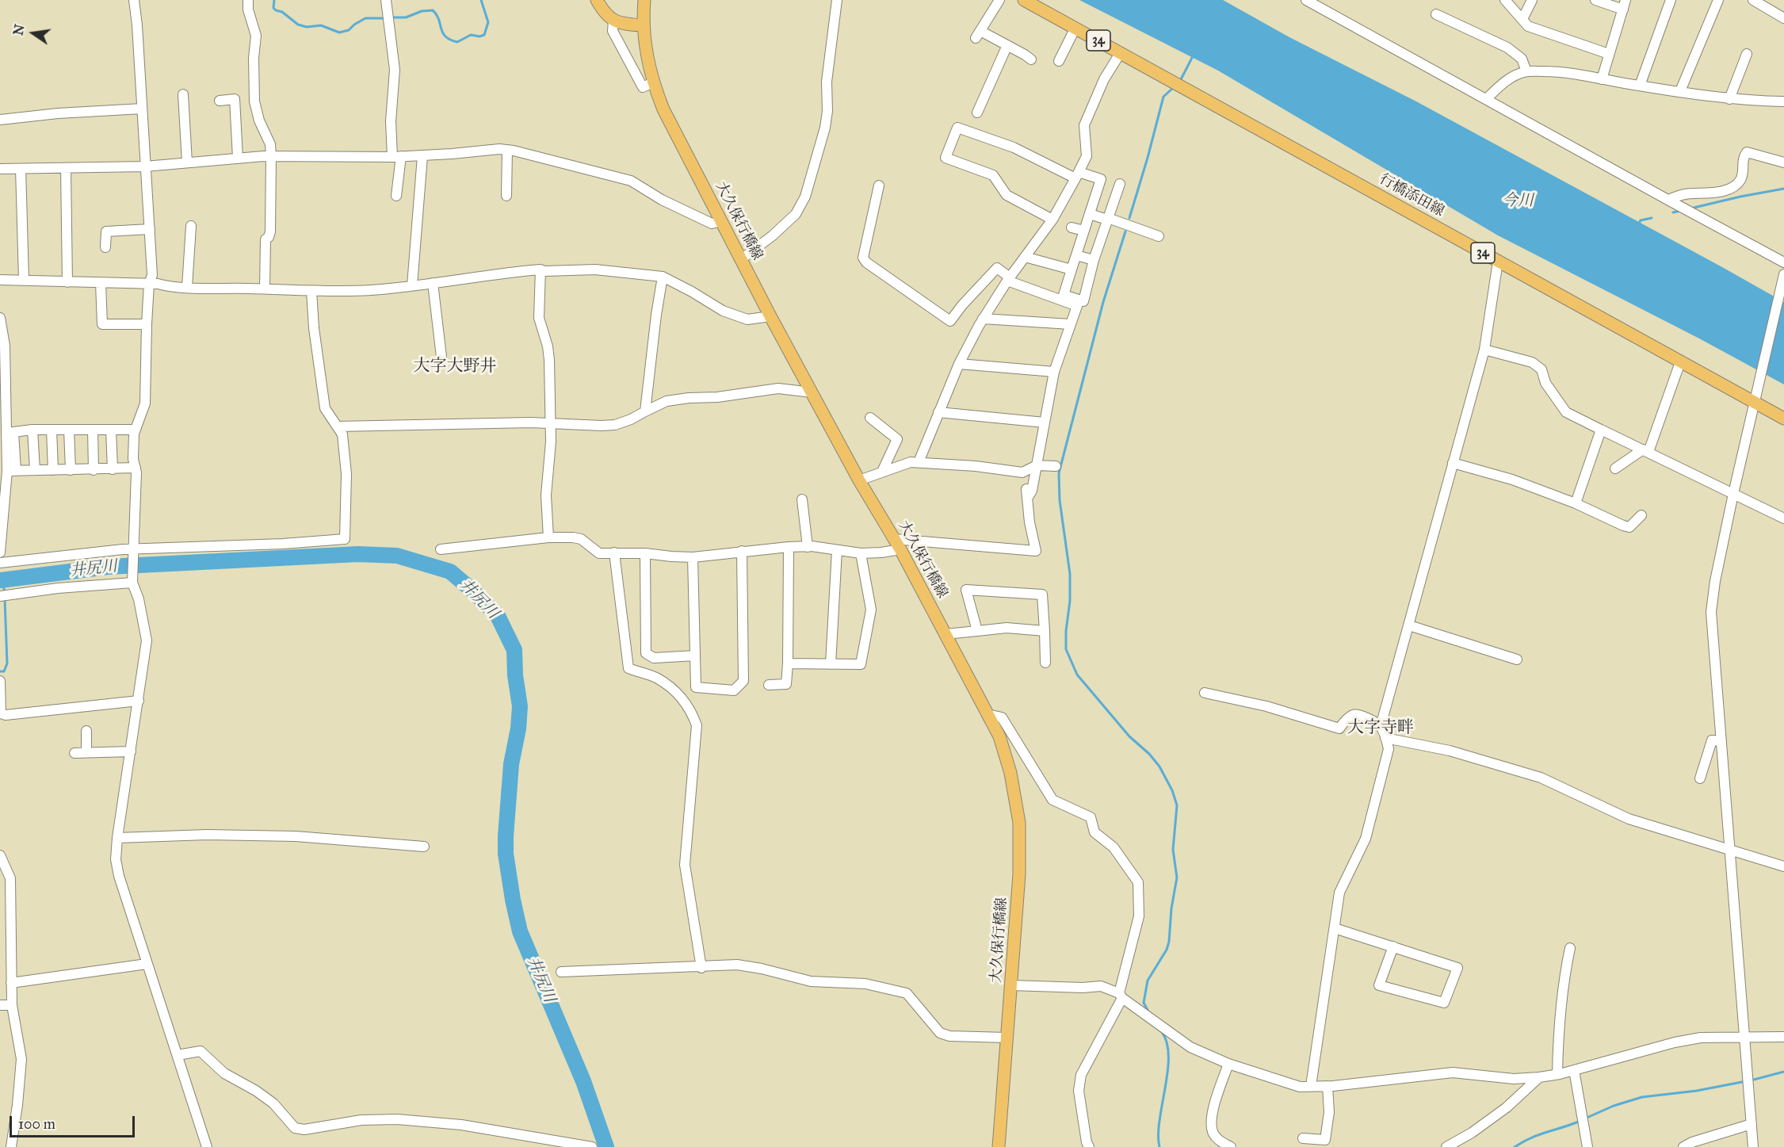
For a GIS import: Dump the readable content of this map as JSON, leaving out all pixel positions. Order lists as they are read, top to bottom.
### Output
{
  "streets": {
    "main road": ["34", "行橋添田線", "大久保行橋線"]
  },
  "districts": ["大字大野井", "大字寺畔"],
  "water": ["今川", "井尻川"],
  "scale_bar": "100 m",
  "north": "left"
}
